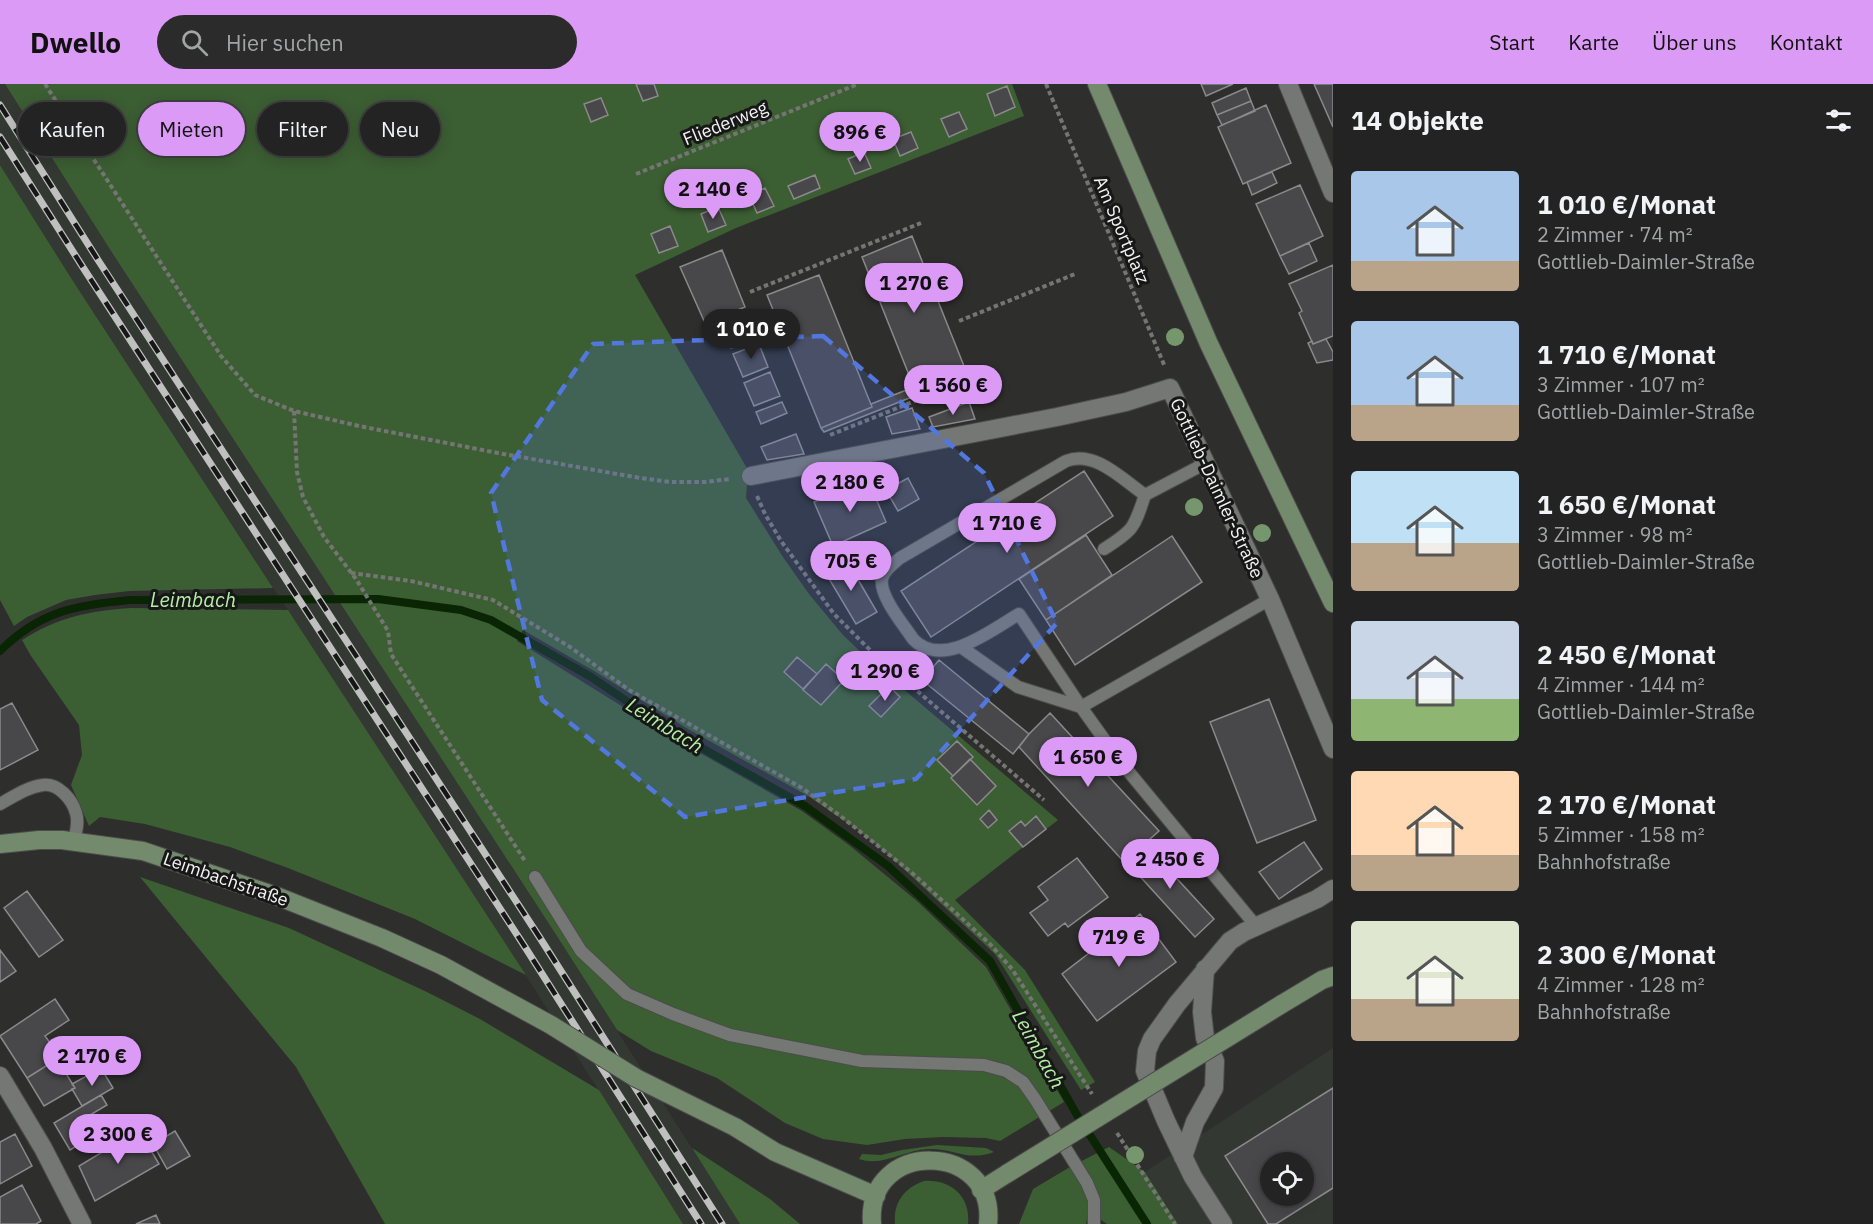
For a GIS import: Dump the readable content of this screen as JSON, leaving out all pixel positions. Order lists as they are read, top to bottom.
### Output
{
  "streets": {
    "street": ["Gottlieb-Daimler-Straße", "Leimbachstraße"],
    "path": ["Fliederweg", "Am Sportplatz"]
  },
  "crossings": [
    ["Am Sportplatz", "Gottlieb-Daimler-Straße"]
  ],
  "water": ["Leimbach"],
  "page": {
    "header": "Dwello",
    "search": "Hier suchen",
    "nav": [
      "Start",
      "Karte",
      "Über uns",
      "Kontakt"
    ],
    "heading": "14 Objekte",
    "chip": [
      "Kaufen",
      "Mieten",
      "Filter",
      "Neu"
    ],
    "price": [
      "896 €",
      "2 140 €",
      "1 270 €",
      "1 010 €",
      "1 560 €",
      "2 180 €",
      "1 710 €",
      "705 €",
      "1 290 €",
      "1 650 €",
      "2 450 €",
      "719 €",
      "2 170 €",
      "2 300 €"
    ],
    "list": [
      {
        "name": "1 010 €/Monat",
        "note": "2 Zimmer · 74 m² · Gottlieb-Daimler-Straße"
      },
      {
        "name": "1 710 €/Monat",
        "note": "3 Zimmer · 107 m² · Gottlieb-Daimler-Straße"
      },
      {
        "name": "1 650 €/Monat",
        "note": "3 Zimmer · 98 m² · Gottlieb-Daimler-Straße"
      },
      {
        "name": "2 450 €/Monat",
        "note": "4 Zimmer · 144 m² · Gottlieb-Daimler-Straße"
      },
      {
        "name": "2 170 €/Monat",
        "note": "5 Zimmer · 158 m² · Bahnhofstraße"
      },
      {
        "name": "2 300 €/Monat",
        "note": "4 Zimmer · 128 m² · Bahnhofstraße"
      }
    ]
  }
}
